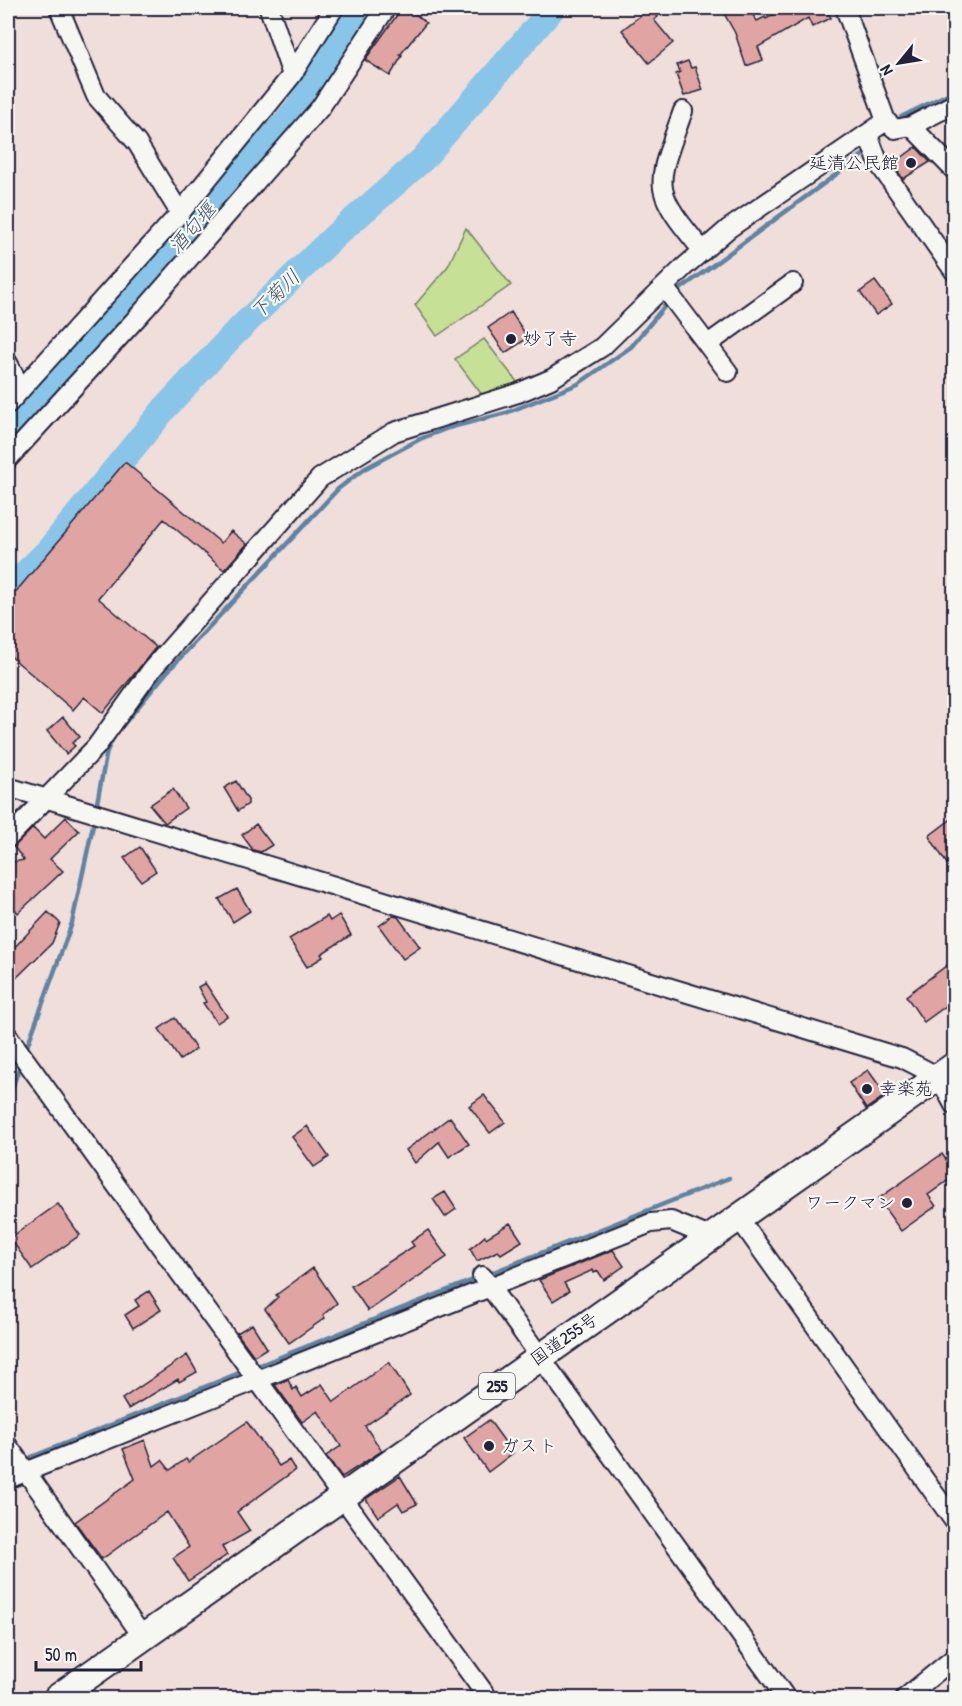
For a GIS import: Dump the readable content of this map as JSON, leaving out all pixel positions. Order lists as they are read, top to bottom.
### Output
{
  "streets": {
    "highway": ["国道255号", "255"]
  },
  "water": ["酒匂堰", "下菊川"],
  "places": [
    "延清公民館",
    "妙了寺",
    "幸楽苑",
    "ワークマン",
    "ガスト"
  ],
  "scale_bar": "50 m",
  "north": "bottom left"
}
